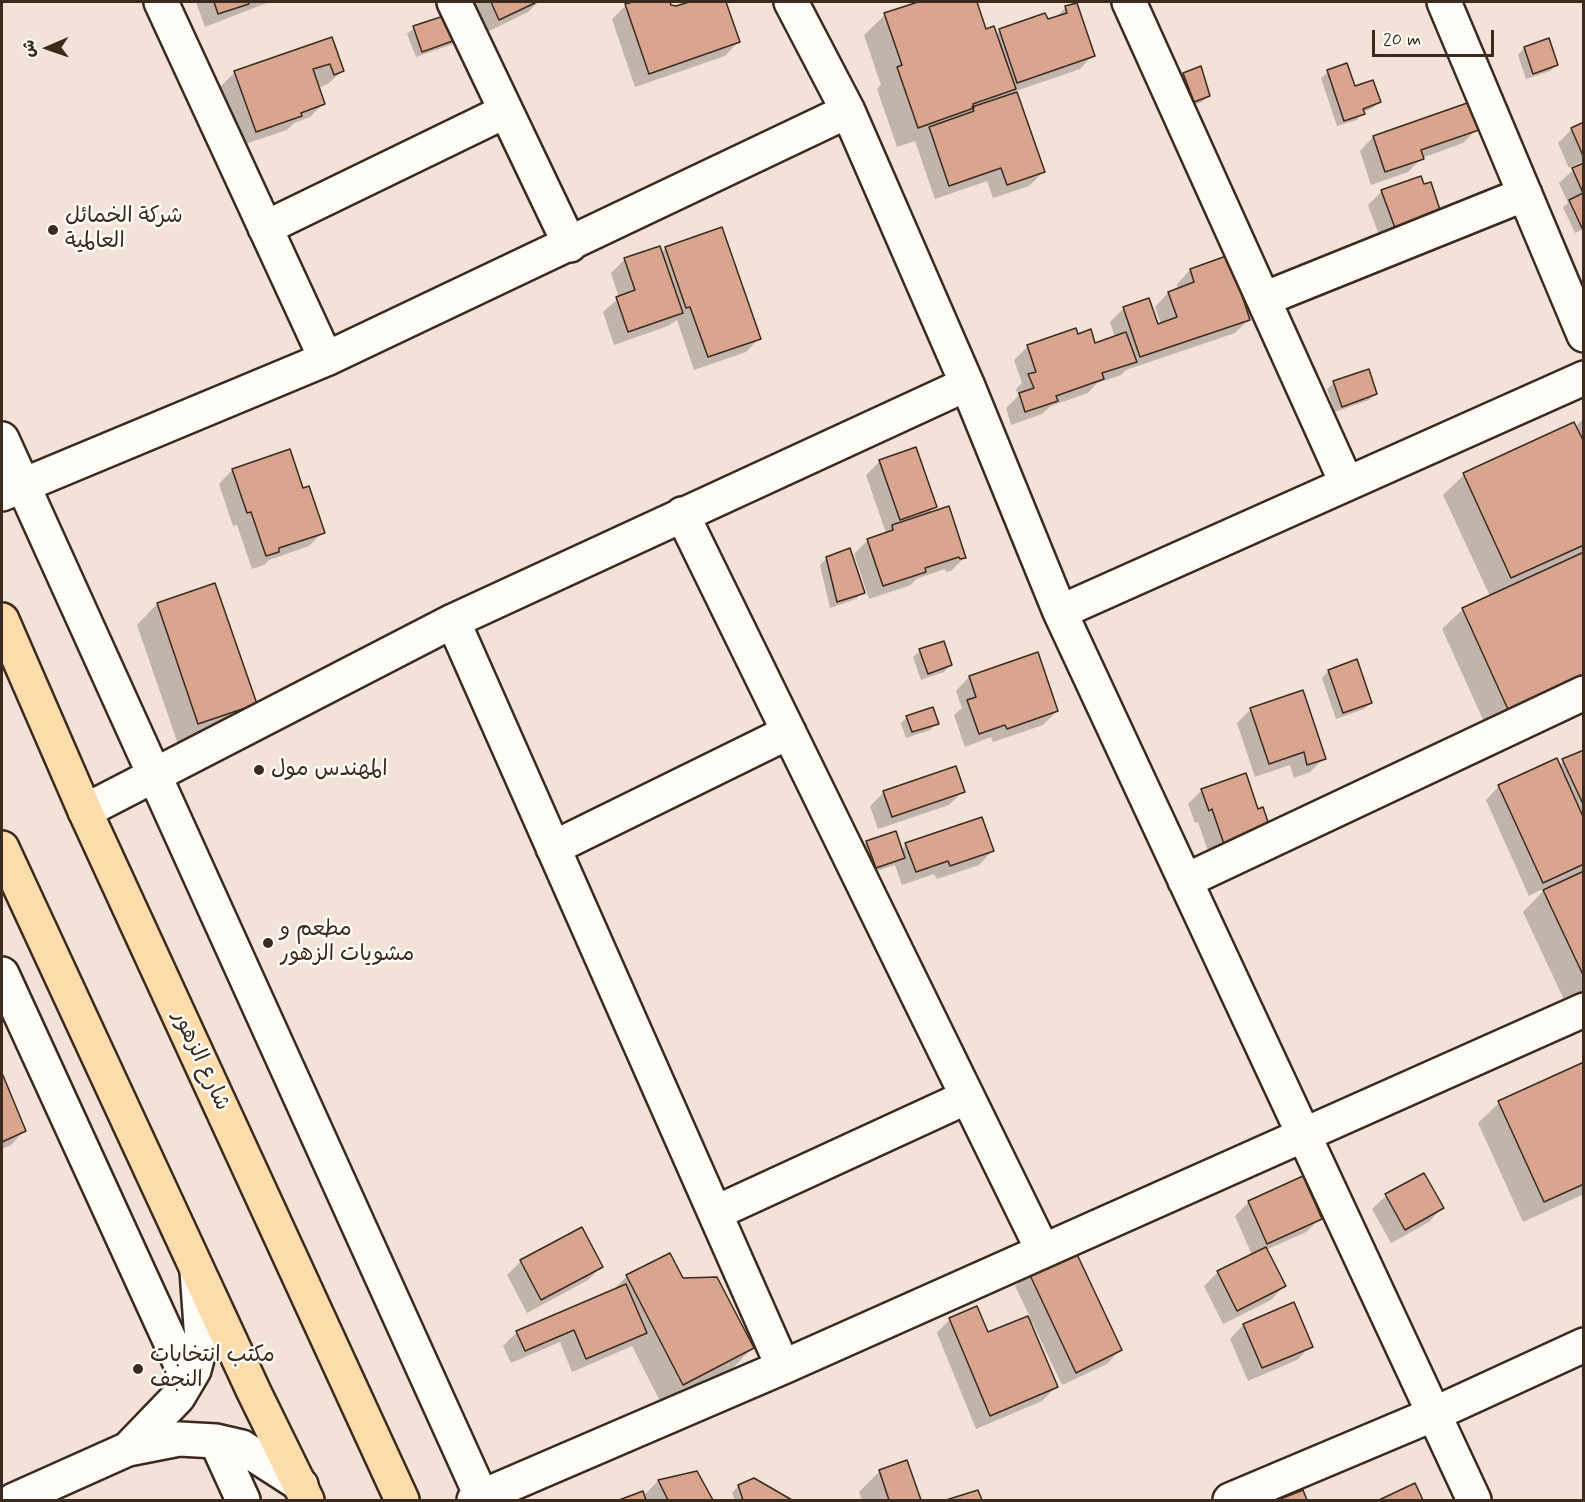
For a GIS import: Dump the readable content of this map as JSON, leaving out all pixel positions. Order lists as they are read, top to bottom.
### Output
{
  "streets": {
    "main road": ["شارع الزهور"]
  },
  "places": [
    "شركة الخمائل العالمية",
    "المهندس مول",
    "مطعم و مشويات الزهور",
    "مكتب انتخابات النجف"
  ],
  "scale_bar": "20 m",
  "north": "left"
}
